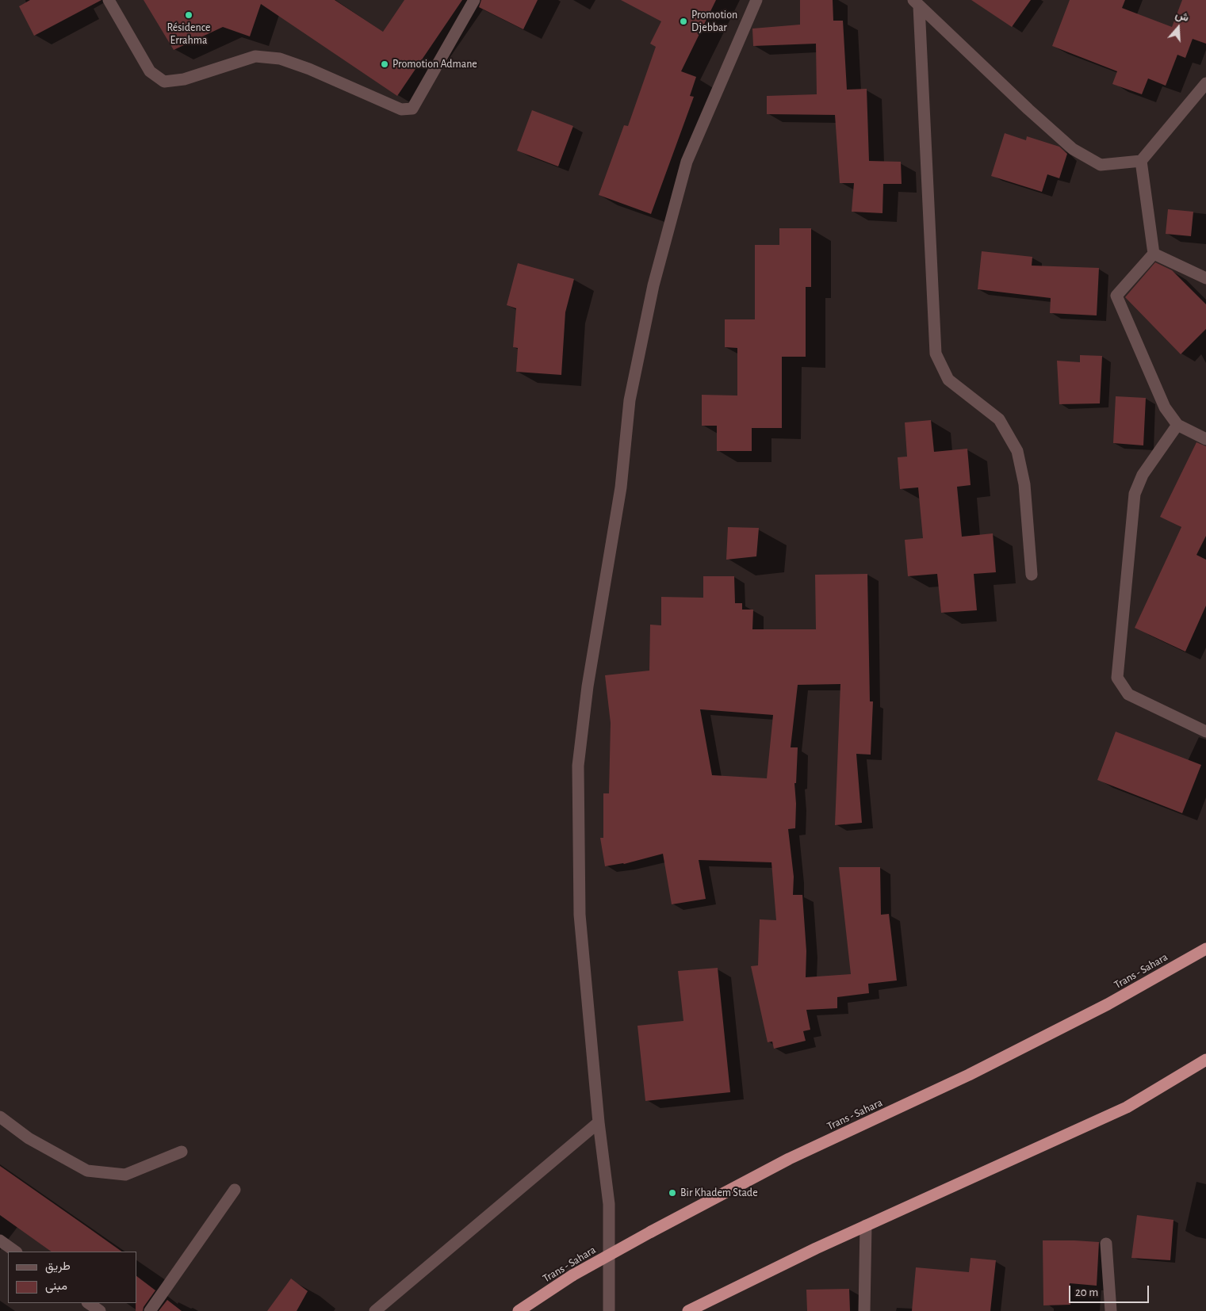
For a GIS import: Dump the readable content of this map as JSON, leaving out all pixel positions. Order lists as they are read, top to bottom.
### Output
{
  "streets": {
    "highway": ["Trans - Sahara"]
  },
  "places": [
    "Résidence Errahma",
    "Promotion Djebbar",
    "Promotion Admane",
    "Bir Khadem Stade"
  ],
  "legend": ["طريق", "مبنى"],
  "scale_bar": "20 m",
  "north": "top"
}
